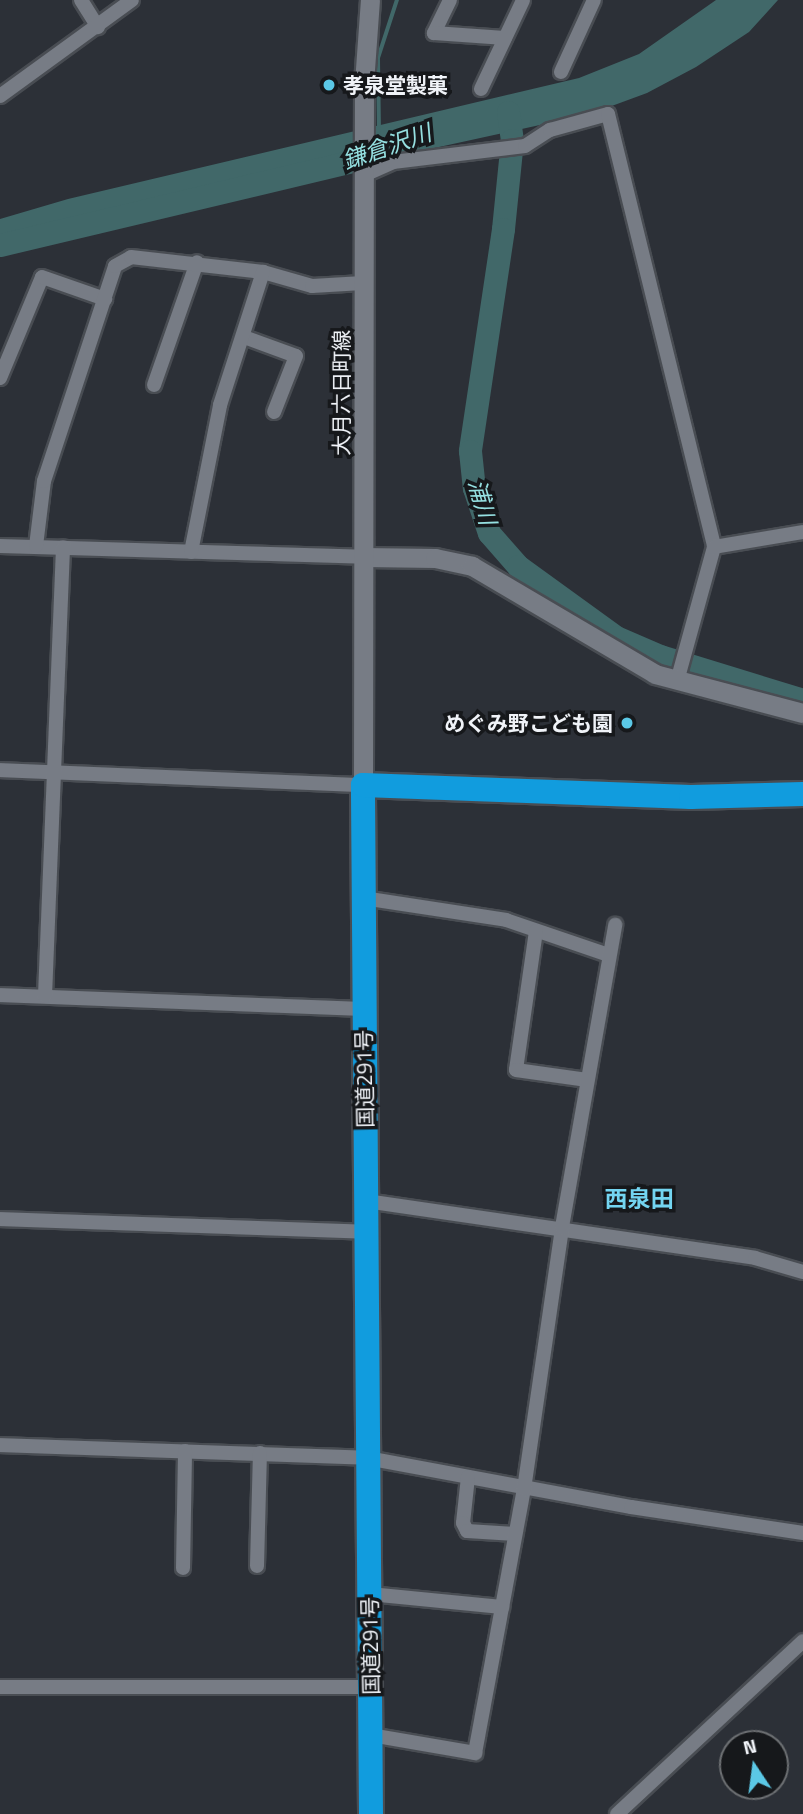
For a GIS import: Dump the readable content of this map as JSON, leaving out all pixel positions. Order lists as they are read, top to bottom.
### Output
{
  "streets": {
    "highway": ["国道291号"],
    "main road": ["大月六日町線"]
  },
  "crossings": [
    ["大月六日町線", "国道291号"]
  ],
  "districts": ["西泉田"],
  "water": ["鎌倉沢川", "浦川"],
  "places": ["孝泉堂製菓", "めぐみ野こども園"],
  "north": "top"
}
